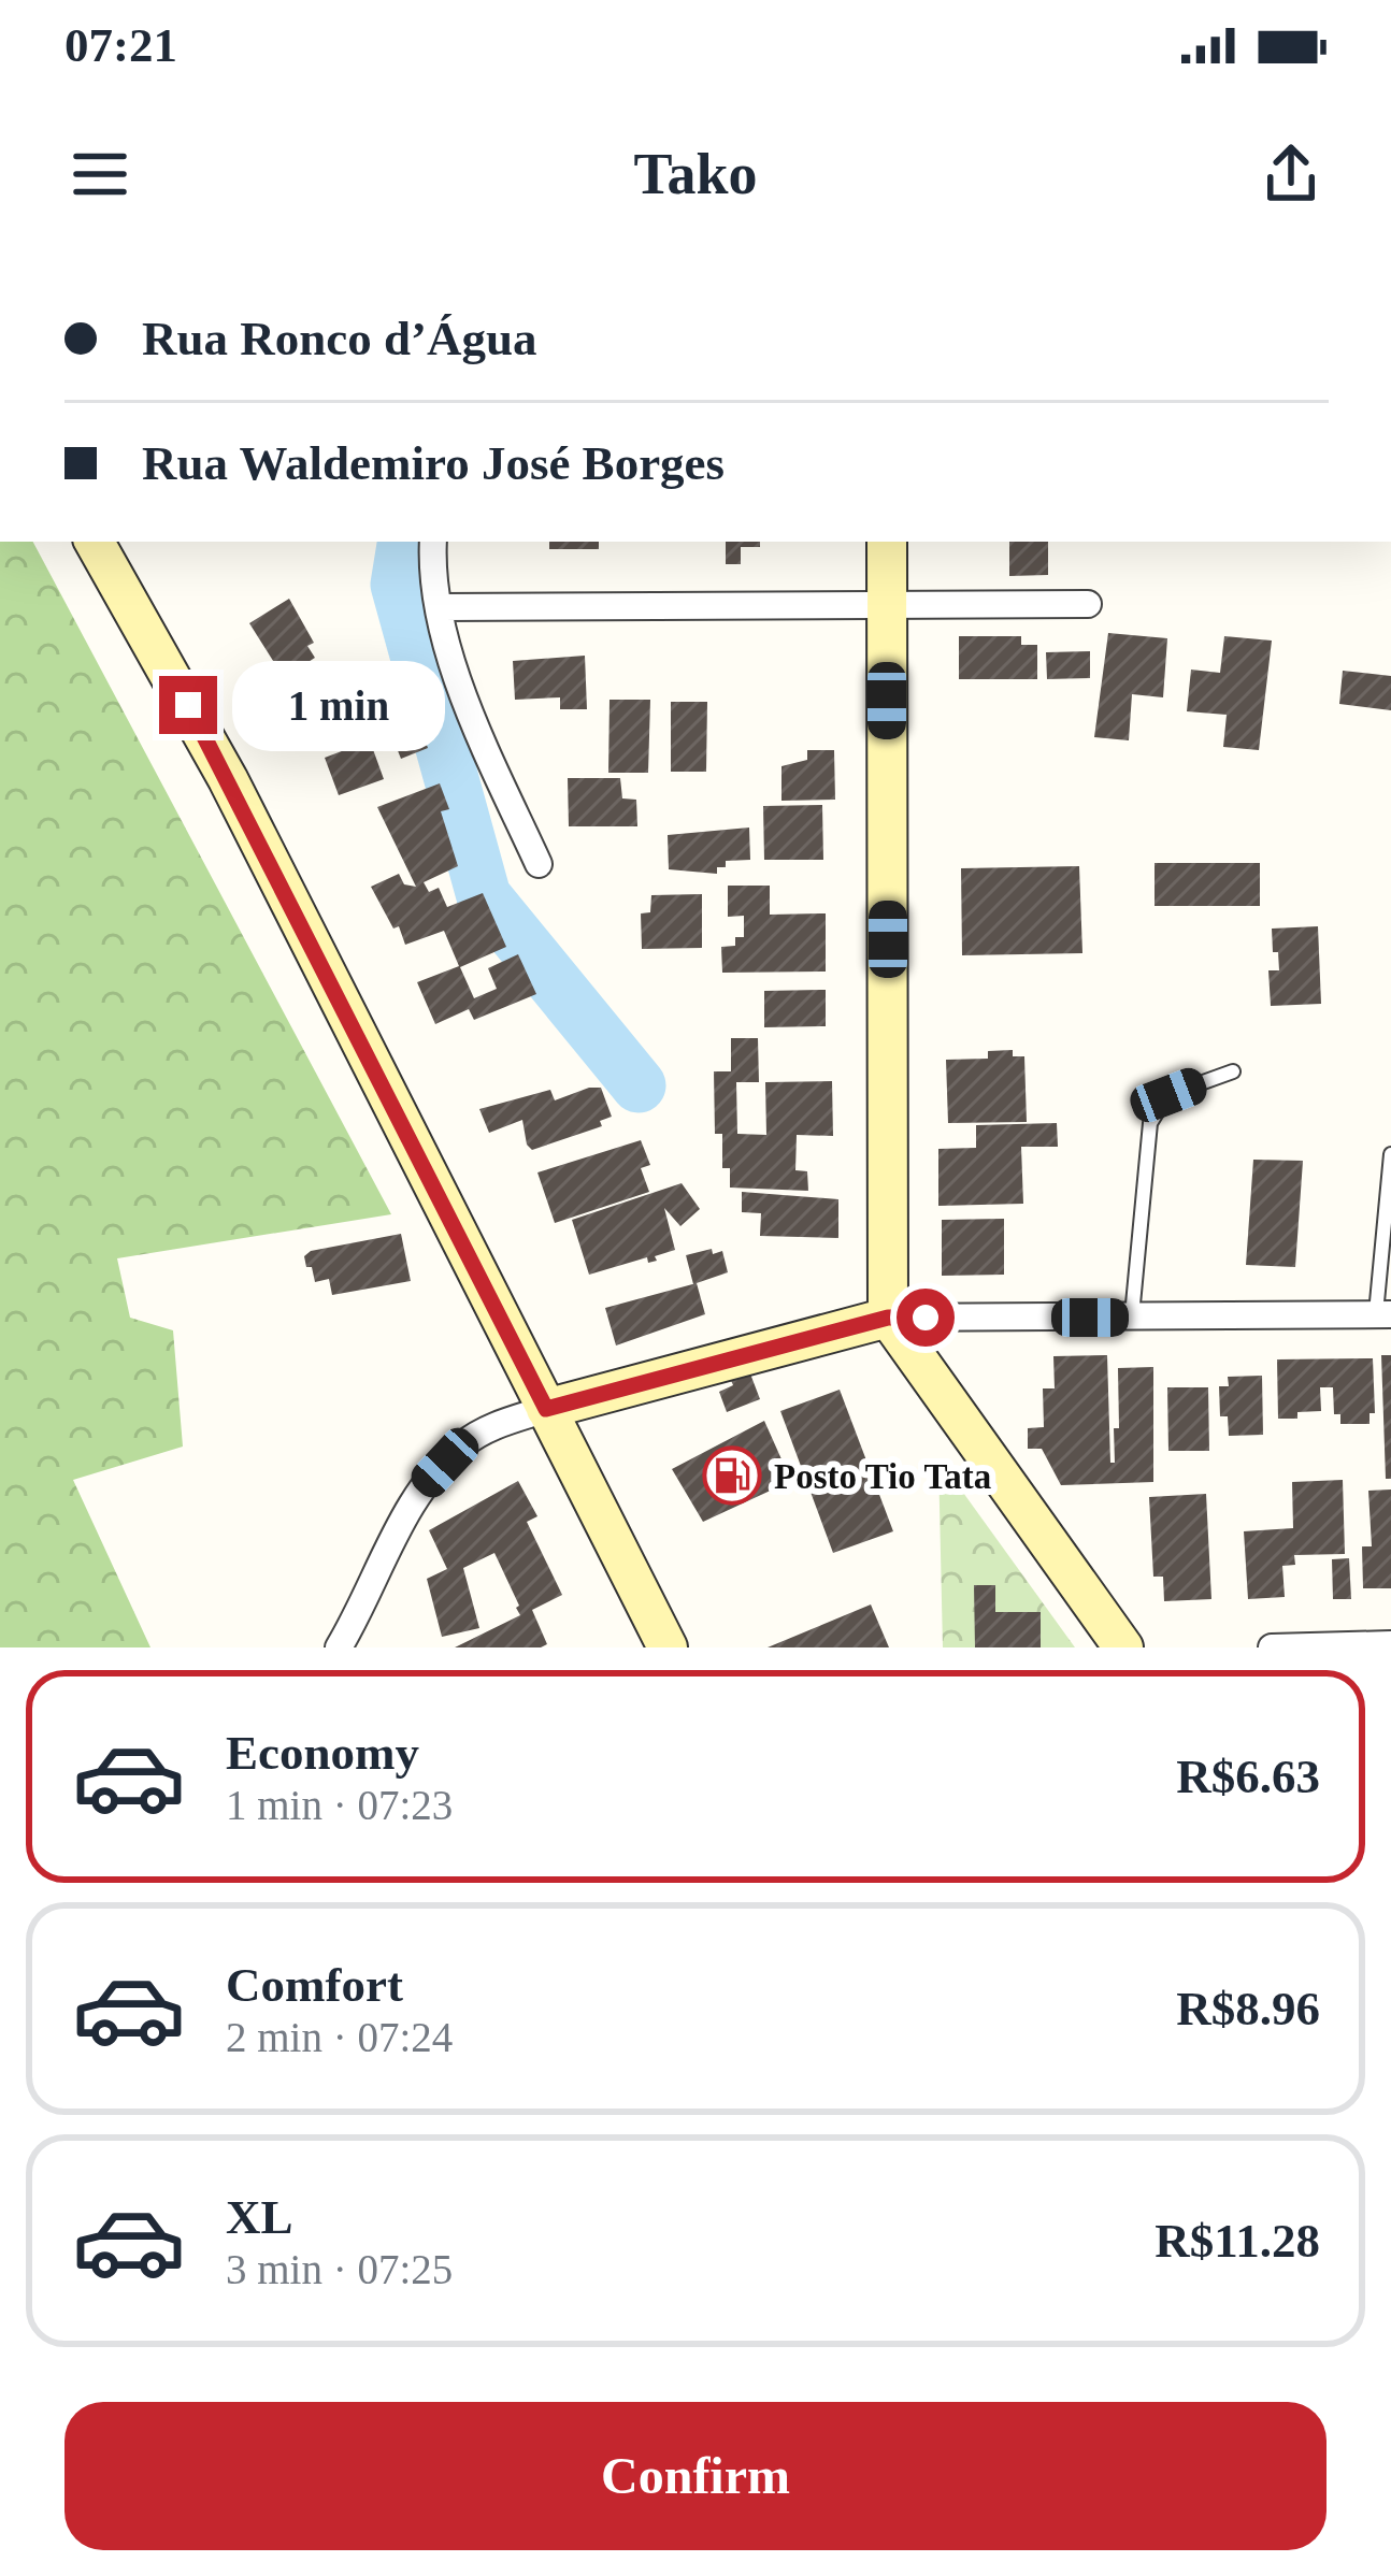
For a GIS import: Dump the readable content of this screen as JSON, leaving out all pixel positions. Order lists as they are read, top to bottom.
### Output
{
  "places": {
    "fuel station": ["Posto Tio Tata"]
  },
  "page": {
    "status": "07:21",
    "header": "Tako",
    "banner": ["Rua Ronco d’Água", "Rua Waldemiro José Borges"],
    "bubble": "1 min",
    "list": [
      {
        "name": "Economy",
        "note": "1 min · 07:23",
        "value": "R$6.63"
      },
      {
        "name": "Comfort",
        "note": "2 min · 07:24",
        "value": "R$8.96"
      },
      {
        "name": "XL",
        "note": "3 min · 07:25",
        "value": "R$11.28"
      }
    ],
    "buttons": "Confirm"
  }
}
